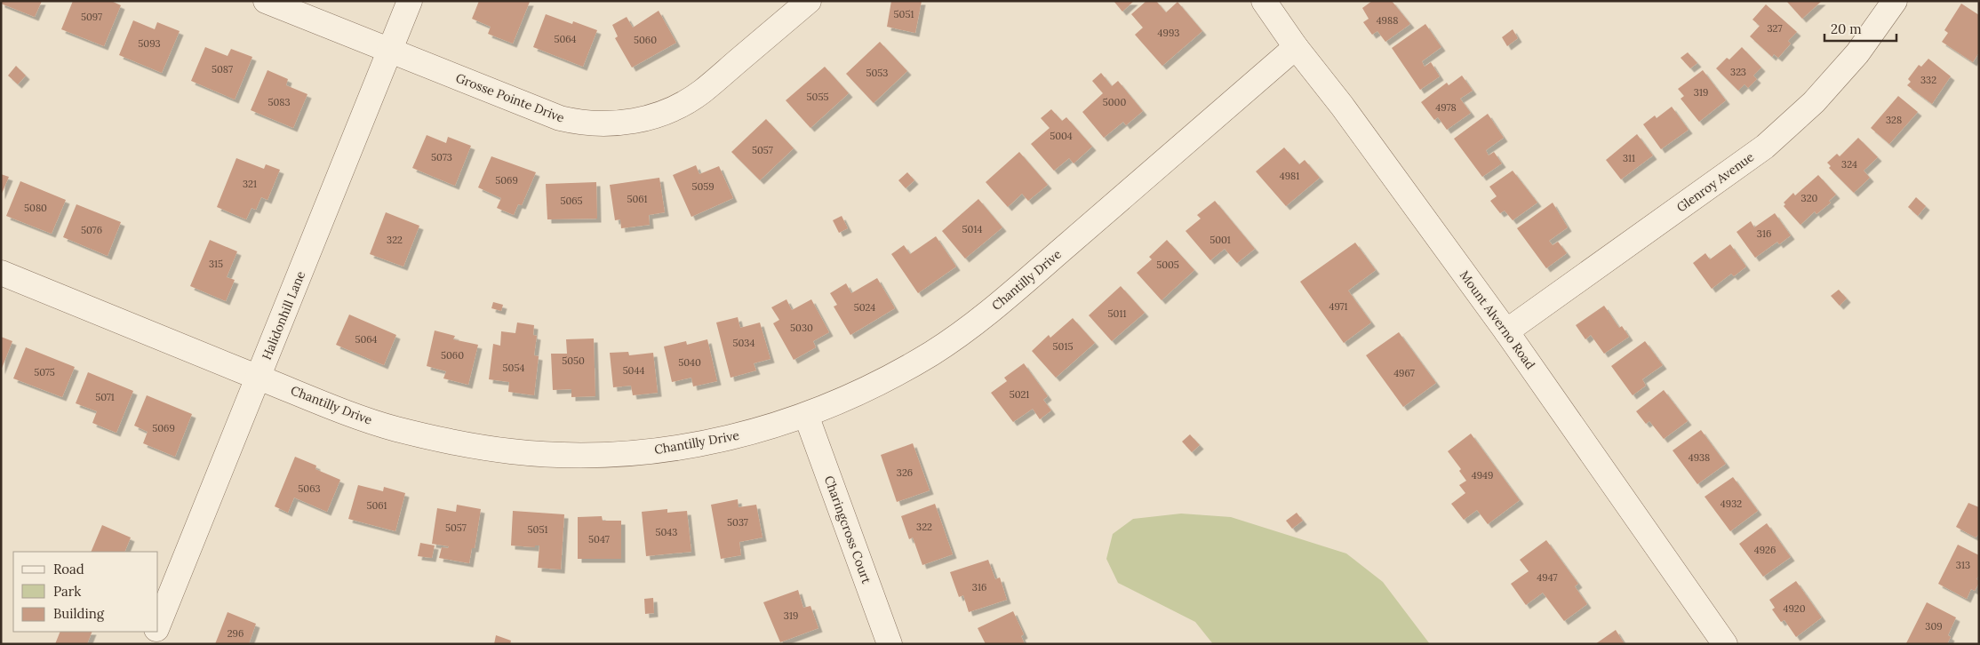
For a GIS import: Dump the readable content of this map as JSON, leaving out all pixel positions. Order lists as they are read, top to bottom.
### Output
{
  "streets": {
    "street": [
      "Grosse Pointe Drive",
      "Glenroy Avenue",
      "Chantilly Drive",
      "Halidonhill Lane",
      "Mount Alverno Road",
      "Charingcross Court"
    ]
  },
  "crossings": [
    ["Grosse Pointe Drive", "Halidonhill Lane"],
    ["Glenroy Avenue", "Mount Alverno Road"],
    ["Chantilly Drive", "Halidonhill Lane"],
    ["Chantilly Drive", "Mount Alverno Road"],
    ["Chantilly Drive", "Charingcross Court"]
  ],
  "house_numbers": [
    "5051",
    "5097",
    "4988",
    "327",
    "4993",
    "5064",
    "5060",
    "5093",
    "5087",
    "323",
    "5053",
    "332",
    "319",
    "5055",
    "5083",
    "5000",
    "4978",
    "328",
    "5004",
    "5057",
    "5073",
    "311",
    "324",
    "4981",
    "5069",
    "321",
    "5059",
    "320",
    "5061",
    "5065",
    "5080",
    "5014",
    "5076",
    "316",
    "322",
    "5001",
    "315",
    "5005",
    "4971",
    "5024",
    "5011",
    "5030",
    "5064",
    "5034",
    "5015",
    "5060",
    "5050",
    "5040",
    "5054",
    "5044",
    "5075",
    "4967",
    "5021",
    "5071",
    "5069",
    "4938",
    "326",
    "4949",
    "5063",
    "4932",
    "5061",
    "5037",
    "322",
    "5057",
    "5051",
    "5043",
    "5047",
    "4926",
    "313",
    "4947",
    "316",
    "4920",
    "319",
    "309",
    "296"
  ],
  "legend": ["Road", "Park", "Building"],
  "scale_bar": "20 m"
}
